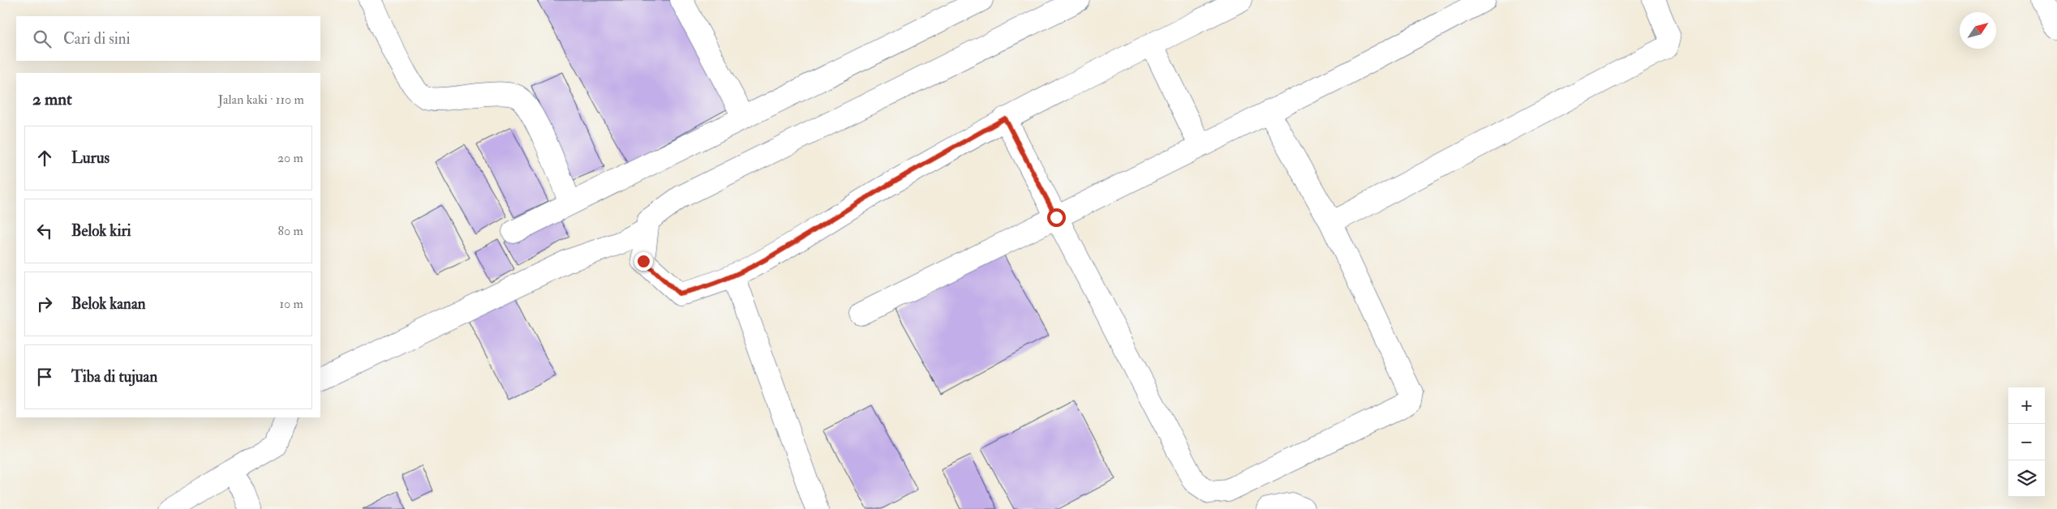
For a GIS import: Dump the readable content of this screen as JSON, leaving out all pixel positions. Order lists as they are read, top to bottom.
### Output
{
  "north": "top right",
  "page": {
    "search": "Cari di sini",
    "heading": ["2 mnt", "Jalan kaki · 110 m"],
    "list": [
      ["Lurus", "20 m"],
      ["Belok kiri", "80 m"],
      ["Belok kanan", "10 m"],
      "Tiba di tujuan"
    ],
    "map_buttons": ["+", "−"]
  }
}
